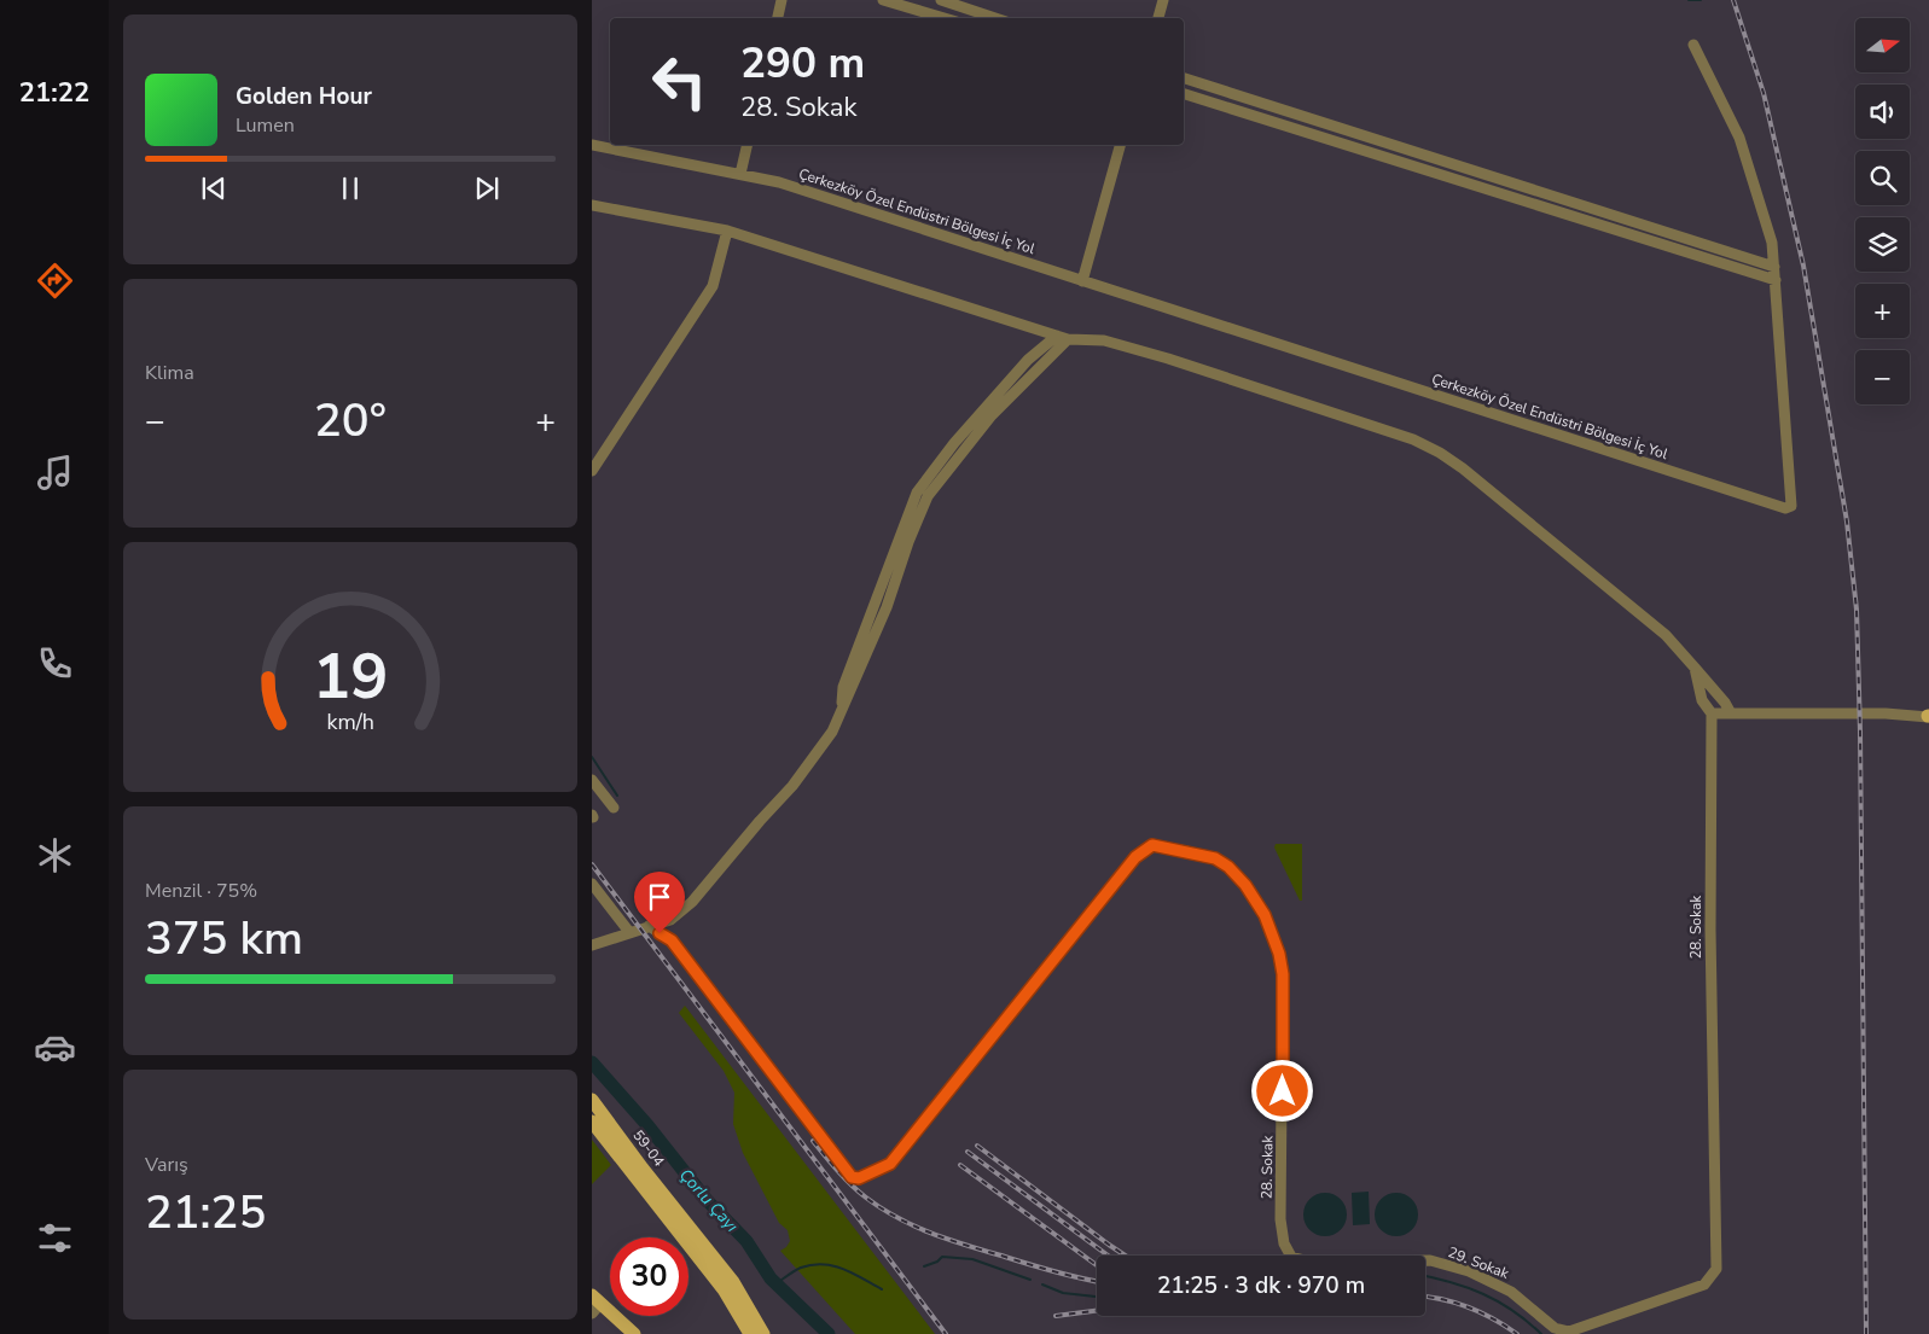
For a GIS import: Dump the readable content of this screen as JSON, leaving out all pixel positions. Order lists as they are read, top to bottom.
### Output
{
  "streets": {
    "main road": ["59-04"],
    "street": ["Çerkezköy Özel Endüstri Bölgesi İç Yol", "28. Sokak", "29. Sokak"]
  },
  "crossings": [
    ["28. Sokak", "29. Sokak"]
  ],
  "water": ["Çorlu Çayı"],
  "north": "right",
  "page": {
    "tabs": "21:22",
    "map_buttons": ["+", "−"],
    "turn": ["290 m", "28. Sokak"],
    "song": ["Golden Hour", "Lumen"],
    "tile": [
      "Klima",
      ["Menzil · 75%", "375 km"],
      ["Varış", "21:25"]
    ],
    "heat": ["−", "20°", "+"],
    "limit": "30",
    "trip": "21:25 · 3 dk · 970 m",
    "gauge": ["19", "km/h"]
  }
}
